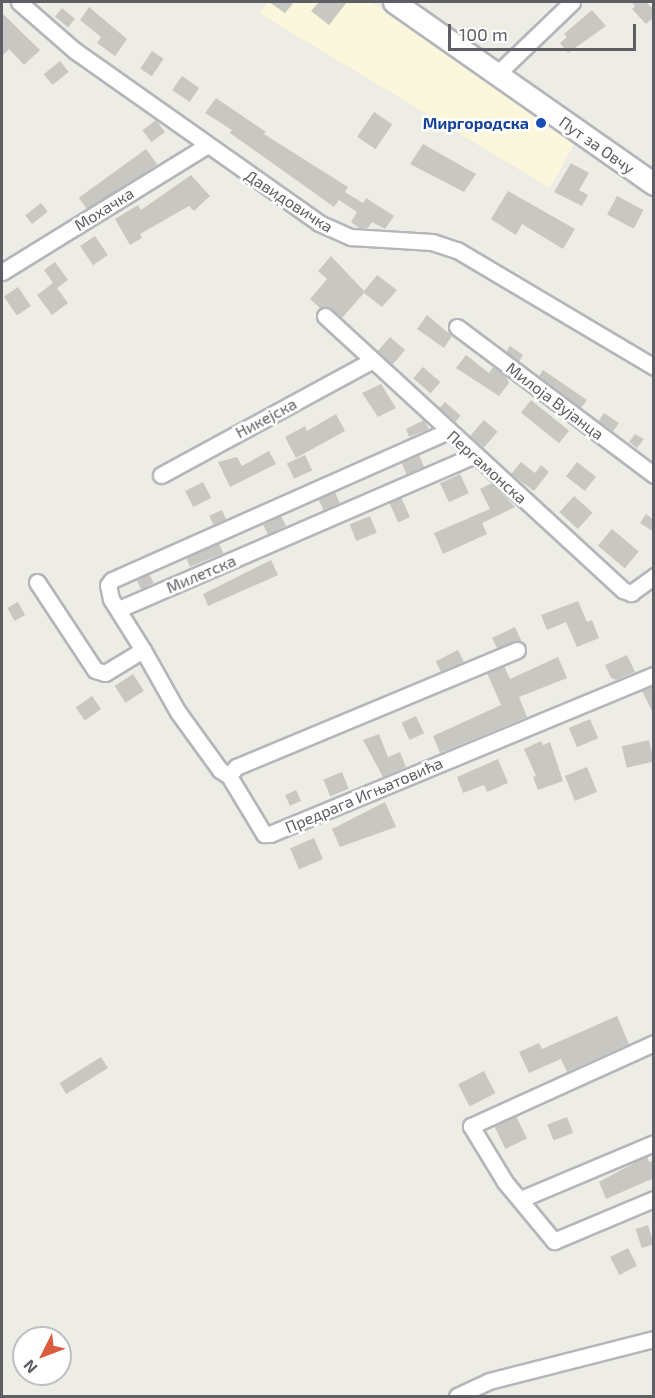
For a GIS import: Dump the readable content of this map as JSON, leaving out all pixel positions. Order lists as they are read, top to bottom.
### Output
{
  "streets": {
    "street": [
      "Пут за Овчу",
      "Давидовичка",
      "Мохачка",
      "Милоја Вујанца",
      "Никејска",
      "Пергамонска",
      "Милетска",
      "Предрага Игњатовића"
    ]
  },
  "crossings": [
    ["Давидовичка", "Мохачка"],
    ["Никејска", "Пергамонска"],
    ["Пергамонска", "Милетска"]
  ],
  "places": ["Миргородска"],
  "scale_bar": "100 m",
  "north": "bottom left"
}
